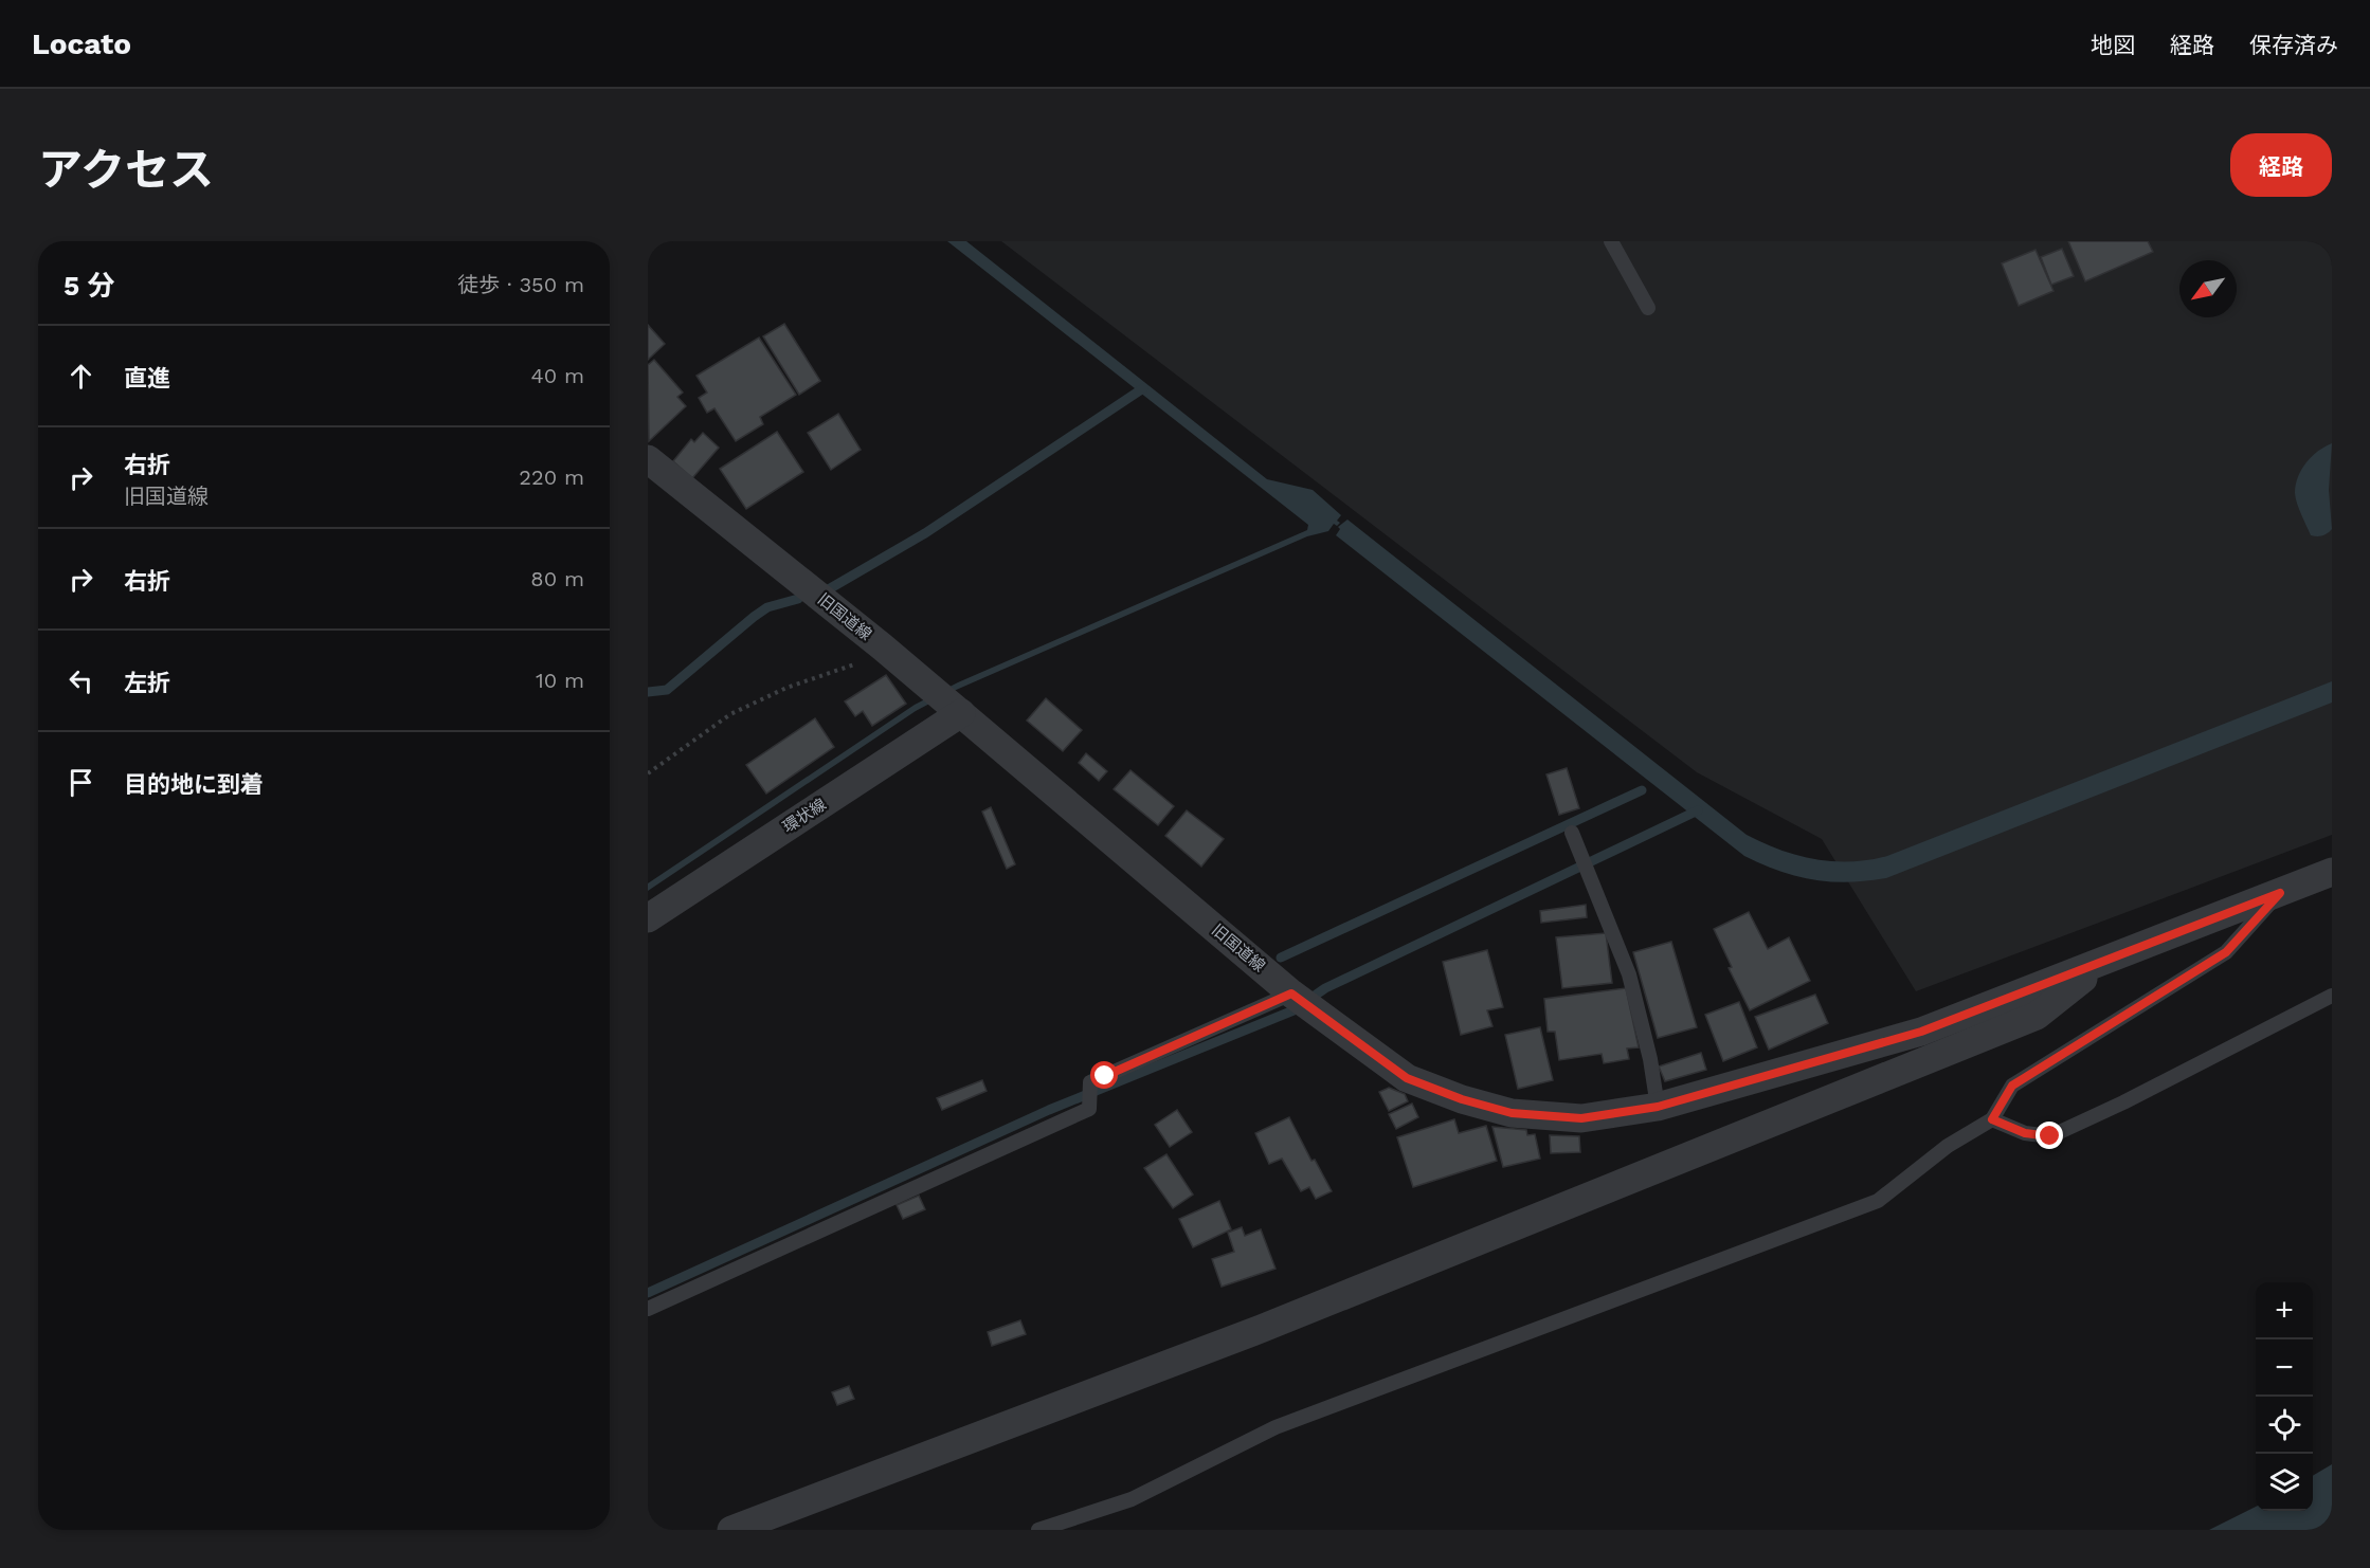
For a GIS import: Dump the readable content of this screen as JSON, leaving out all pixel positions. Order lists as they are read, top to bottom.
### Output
{
  "streets": {
    "street": ["旧国道線", "環状線"]
  },
  "crossings": [
    ["旧国道線", "環状線"]
  ],
  "north": "bottom left",
  "page": {
    "header": "Locato",
    "nav": ["地図", "経路", "保存済み"],
    "title": "アクセス",
    "buttons": "経路",
    "heading": ["5 分", "徒歩 · 350 m"],
    "list": [
      ["直進", "40 m"],
      ["右折", "旧国道線", "220 m"],
      ["右折", "80 m"],
      ["左折", "10 m"],
      "目的地に到着"
    ],
    "map_buttons": ["+", "−"]
  }
}
